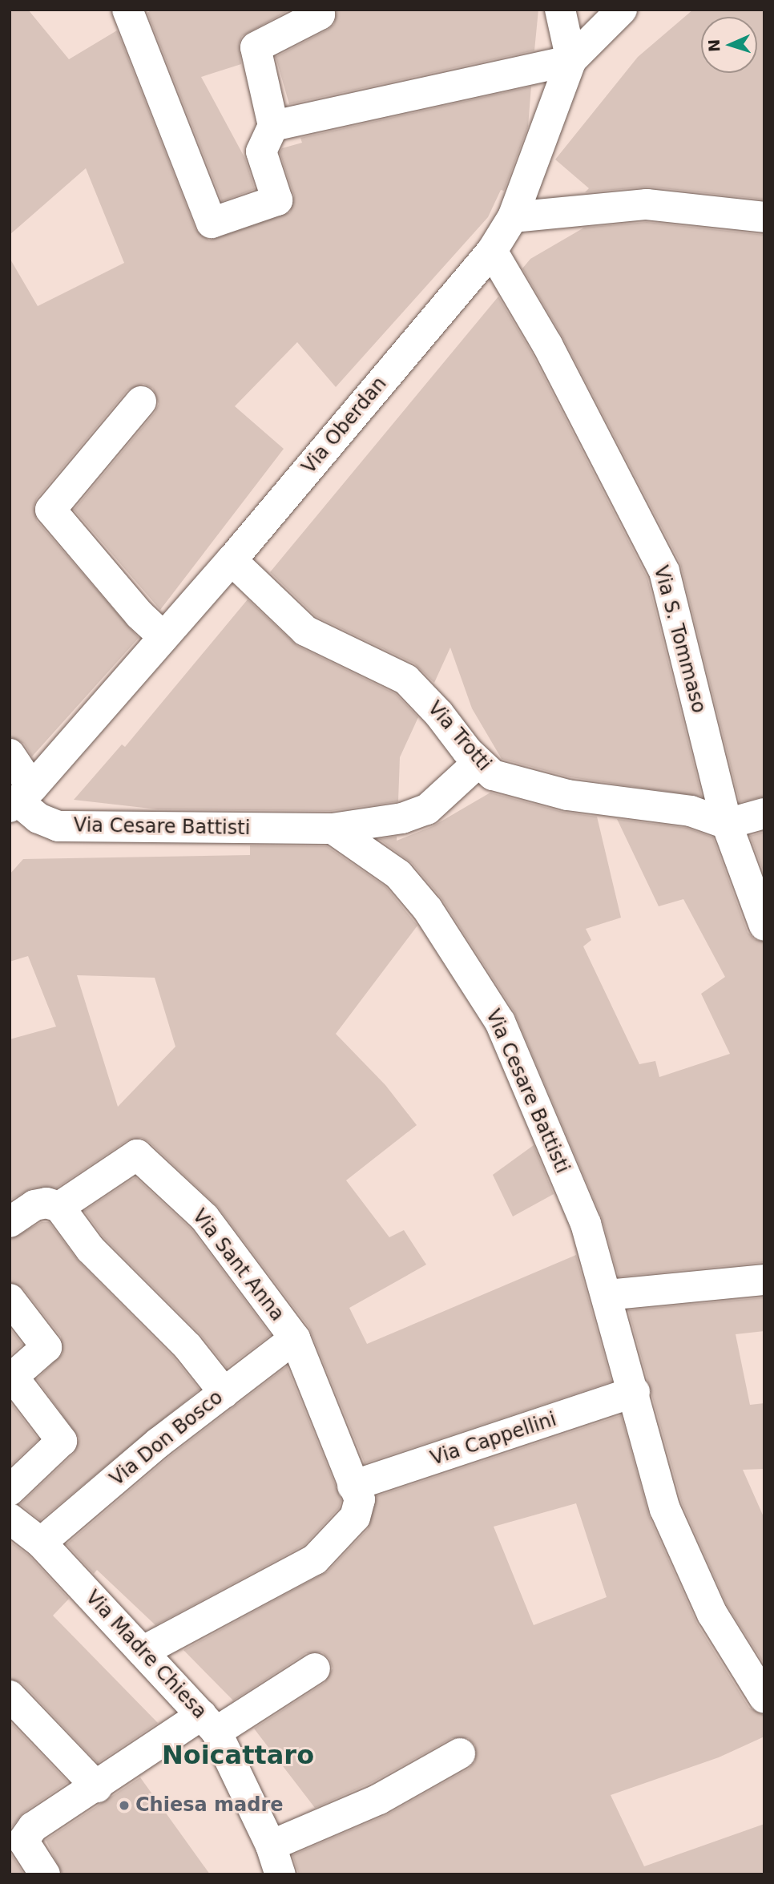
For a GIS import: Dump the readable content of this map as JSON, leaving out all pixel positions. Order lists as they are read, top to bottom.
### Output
{
  "streets": {
    "street": [
      "Via Oberdan",
      "Via S. Tommaso",
      "Via Trotti",
      "Via Cesare Battisti",
      "Via Sant Anna",
      "Via Don Bosco",
      "Via Cappellini",
      "Via Madre Chiesa"
    ]
  },
  "crossings": [
    ["Via Oberdan", "Via S. Tommaso"],
    ["Via Oberdan", "Via Trotti"],
    ["Via Oberdan", "Via Cesare Battisti"],
    ["Via S. Tommaso", "Via Trotti"],
    ["Via Cesare Battisti", "Via Cappellini"],
    ["Via Sant Anna", "Via Don Bosco"],
    ["Via Sant Anna", "Via Cappellini"],
    ["Via Don Bosco", "Via Madre Chiesa"]
  ],
  "districts": ["Noicattaro"],
  "places": ["Chiesa madre"],
  "north": "left"
}
